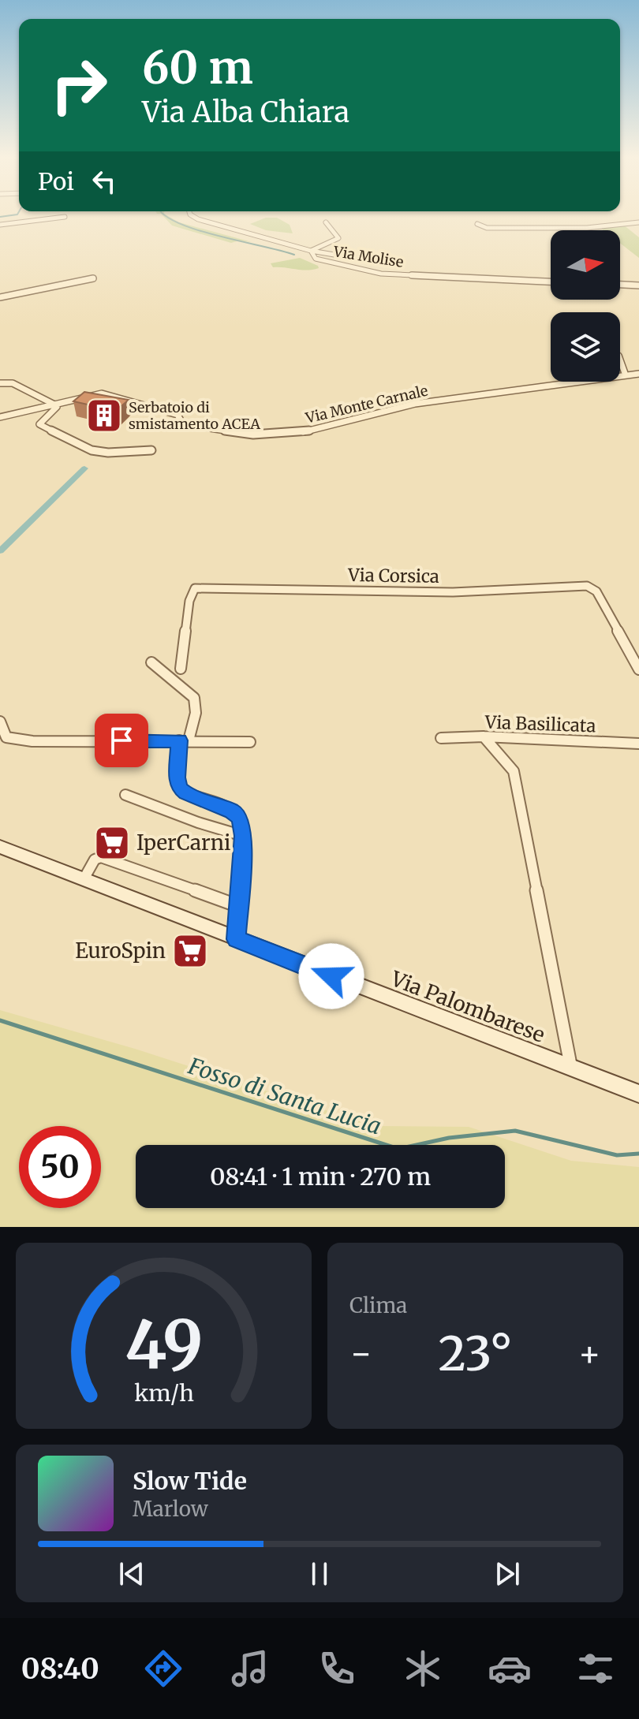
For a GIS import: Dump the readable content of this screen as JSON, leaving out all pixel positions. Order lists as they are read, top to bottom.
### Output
{
  "streets": {
    "main road": ["Via Palombarese"],
    "street": [
      "Via Molise",
      "Via Monte Carnale",
      "Via Corsica",
      "Via Basilicata"
    ]
  },
  "water": ["Fosso di Santa Lucia"],
  "places": {
    "building": ["Serbatoio di smistamento ACEA"],
    "supermarket": ["IperCarni", "EuroSpin"]
  },
  "north": "right",
  "page": {
    "turn": ["60 m", "Via Alba Chiara"],
    "then": "Poi",
    "limit": "50",
    "trip": "08:41 · 1 min · 270 m",
    "tile": "Clima",
    "heat": ["−", "23°", "+"],
    "song": ["Slow Tide", "Marlow"],
    "tabs": "08:40",
    "gauge": ["49", "km/h"]
  }
}
